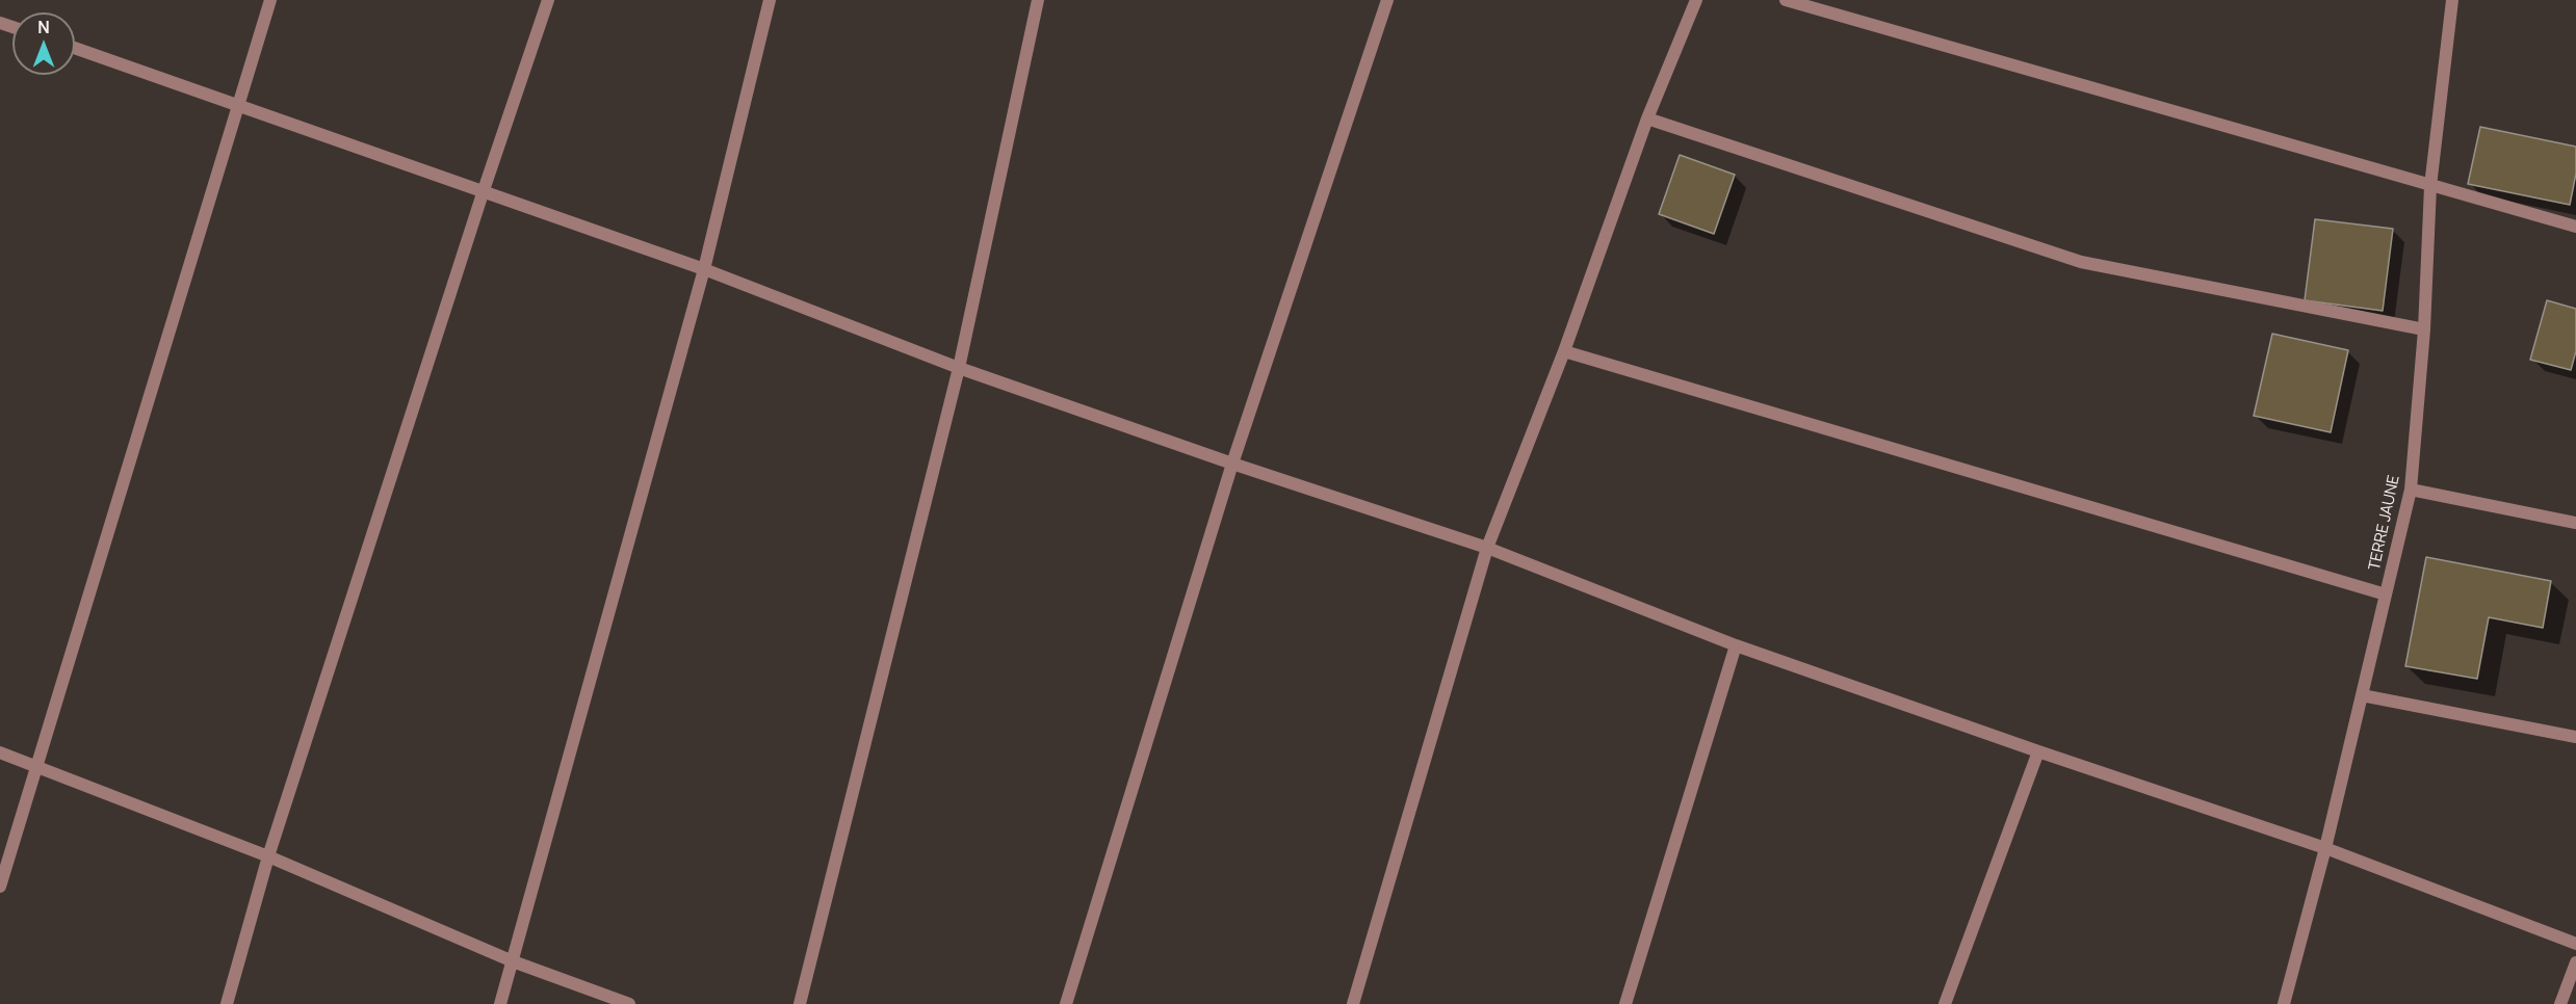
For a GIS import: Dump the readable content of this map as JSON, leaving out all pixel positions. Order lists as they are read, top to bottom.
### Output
{
  "streets": {
    "street": ["TERRE JAUNE"]
  },
  "north": "top"
}
